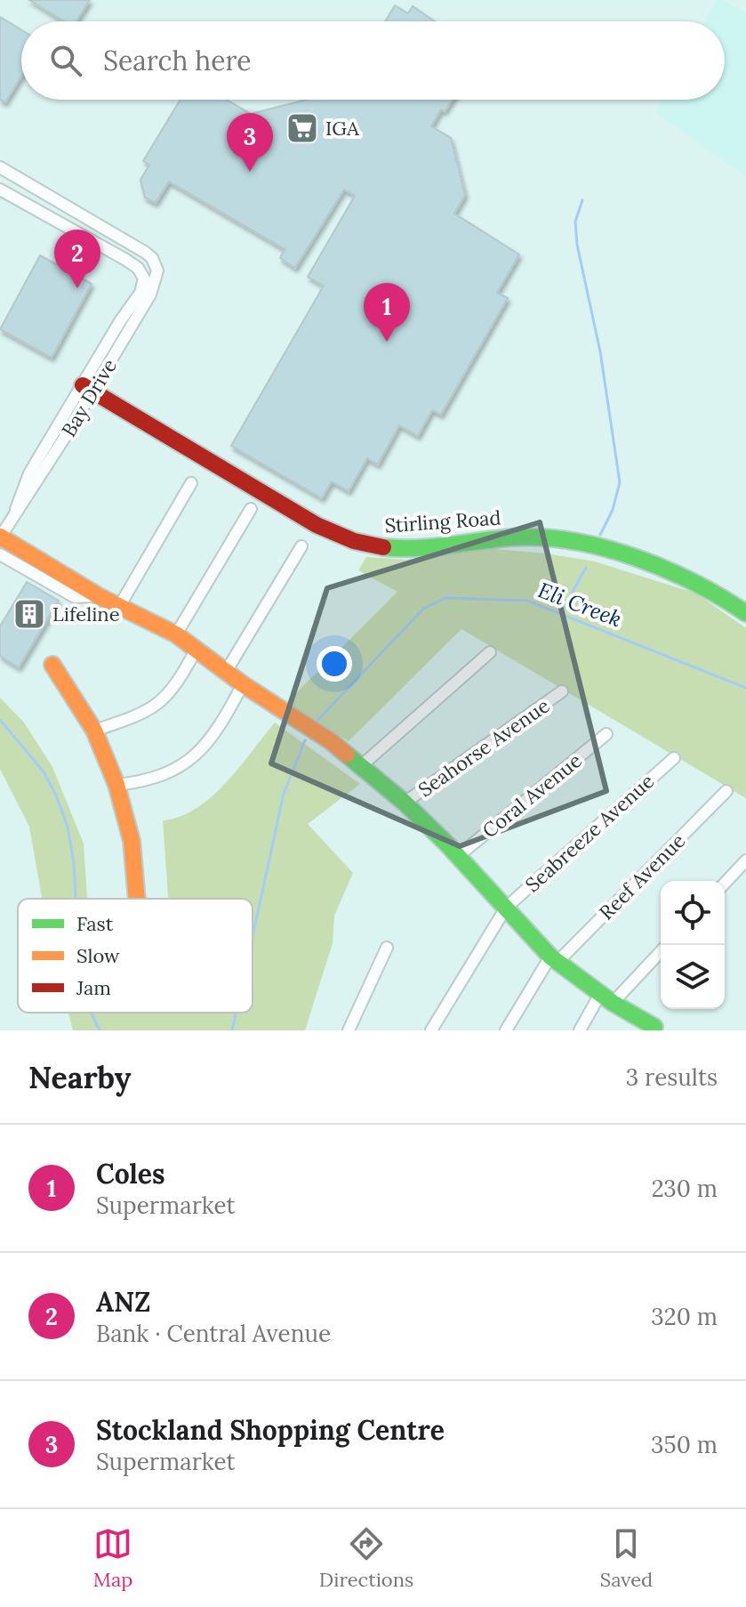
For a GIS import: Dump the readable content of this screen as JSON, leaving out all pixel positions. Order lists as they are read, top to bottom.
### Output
{
  "streets": {
    "street": [
      "Bay Drive",
      "Stirling Road",
      "Seahorse Avenue",
      "Coral Avenue",
      "Seabreeze Avenue",
      "Reef Avenue"
    ]
  },
  "crossings": [
    ["Bay Drive", "Stirling Road"]
  ],
  "water": ["Eli Creek"],
  "places": {
    "supermarket": ["IGA"],
    "building": ["Lifeline"]
  },
  "legend": ["Fast", "Slow", "Jam"],
  "page": {
    "search": "Search here",
    "pins": ["3", "2", "1"],
    "heading": ["Nearby", "3 results"],
    "list": [
      {
        "mark": "1",
        "name": "Coles",
        "note": "Supermarket",
        "value": "230 m"
      },
      {
        "mark": "2",
        "name": "ANZ",
        "note": "Bank · Central Avenue",
        "value": "320 m"
      },
      {
        "mark": "3",
        "name": "Stockland Shopping Centre",
        "note": "Supermarket",
        "value": "350 m"
      }
    ],
    "nav": ["Map", "Directions", "Saved"]
  }
}
